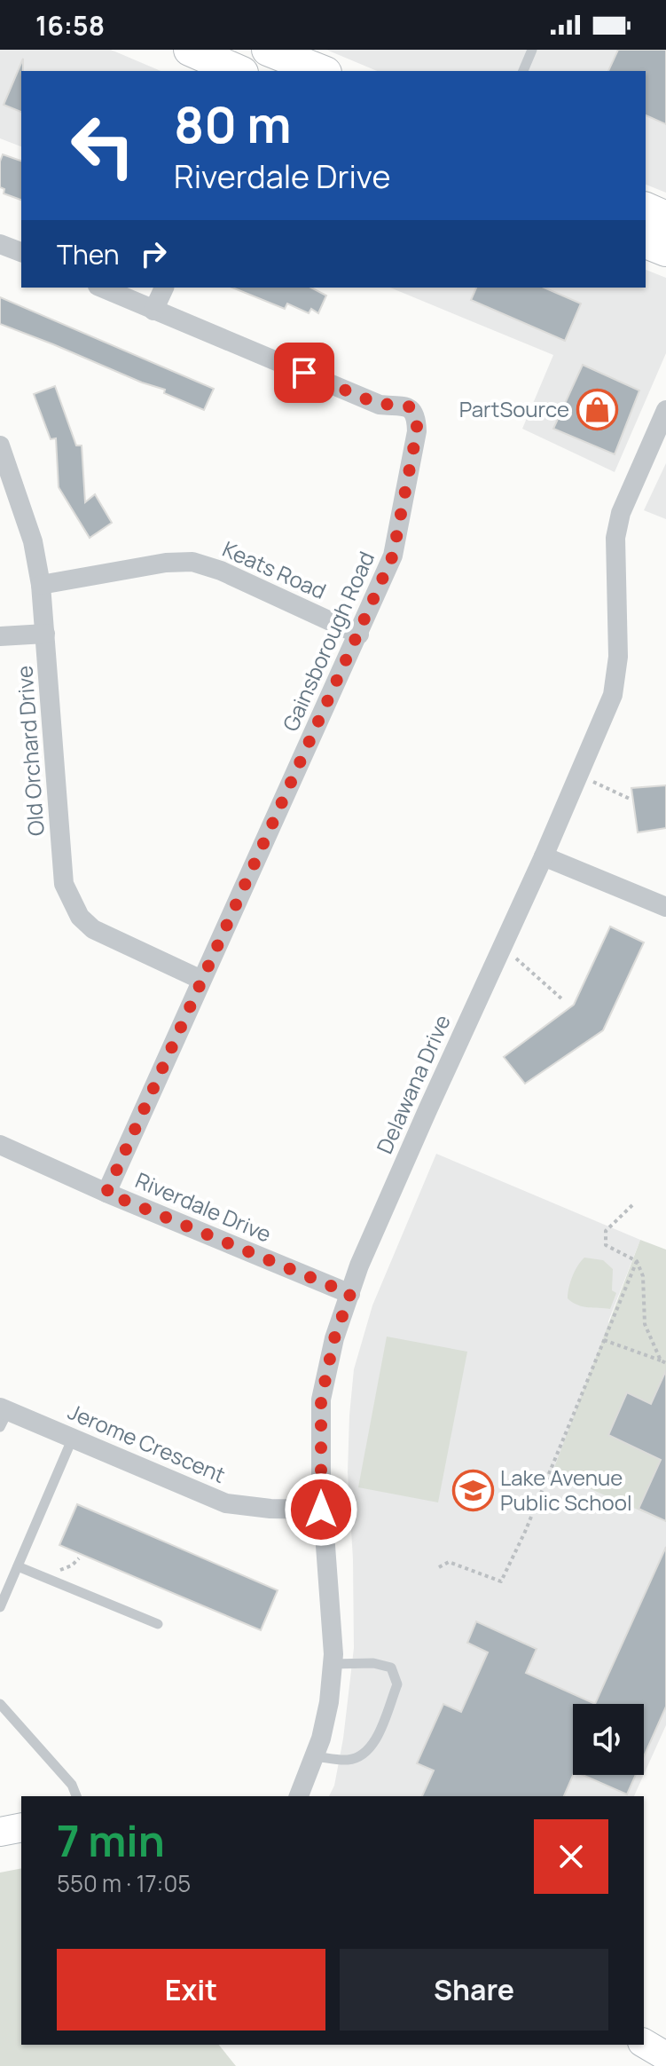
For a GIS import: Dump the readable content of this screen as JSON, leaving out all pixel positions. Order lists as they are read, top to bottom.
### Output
{
  "streets": {
    "street": [
      "Keats Road",
      "Gainsborough Road",
      "Old Orchard Drive",
      "Delawana Drive",
      "Riverdale Drive",
      "Jerome Crescent"
    ]
  },
  "crossings": [
    ["Keats Road", "Gainsborough Road"],
    ["Keats Road", "Old Orchard Drive"],
    ["Gainsborough Road", "Old Orchard Drive"],
    ["Gainsborough Road", "Riverdale Drive"],
    ["Delawana Drive", "Riverdale Drive"],
    ["Delawana Drive", "Jerome Crescent"]
  ],
  "places": {
    "shop": ["PartSource"],
    "school or university": ["Lake Avenue Public School"]
  },
  "page": {
    "status": "16:58",
    "turn": ["80 m", "Riverdale Drive"],
    "then": "Then",
    "heading": ["7 min", "550 m · 17:05"],
    "buttons": ["Exit", "Share"]
  }
}
